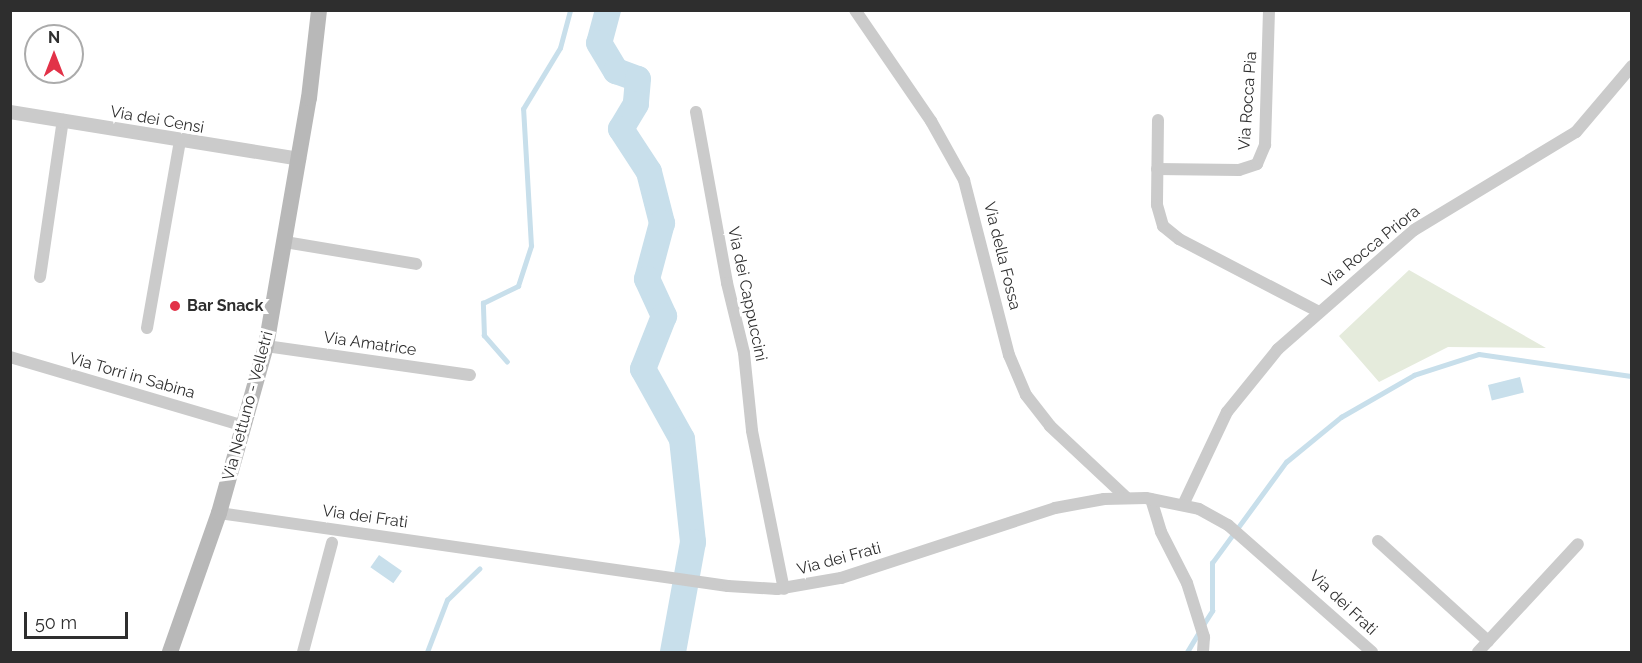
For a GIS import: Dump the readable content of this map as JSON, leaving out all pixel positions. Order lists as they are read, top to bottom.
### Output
{
  "streets": {
    "main road": ["Via Nettuno - Velletri"],
    "street": [
      "Via Rocca Pia",
      "Via dei Censi",
      "Via Rocca Priora",
      "Via della Fossa",
      "Via dei Cappuccini",
      "Via Amatrice",
      "Via Torri in Sabina",
      "Via dei Frati"
    ]
  },
  "crossings": [
    ["Via dei Censi", "Via Nettuno - Velletri"],
    ["Via Rocca Priora", "Via dei Frati"],
    ["Via della Fossa", "Via dei Frati"],
    ["Via dei Cappuccini", "Via dei Frati"],
    ["Via Amatrice", "Via Nettuno - Velletri"],
    ["Via Torri in Sabina", "Via Nettuno - Velletri"],
    ["Via Nettuno - Velletri", "Via dei Frati"]
  ],
  "places": ["Bar Snack"],
  "scale_bar": "50 m",
  "north": "top"
}
